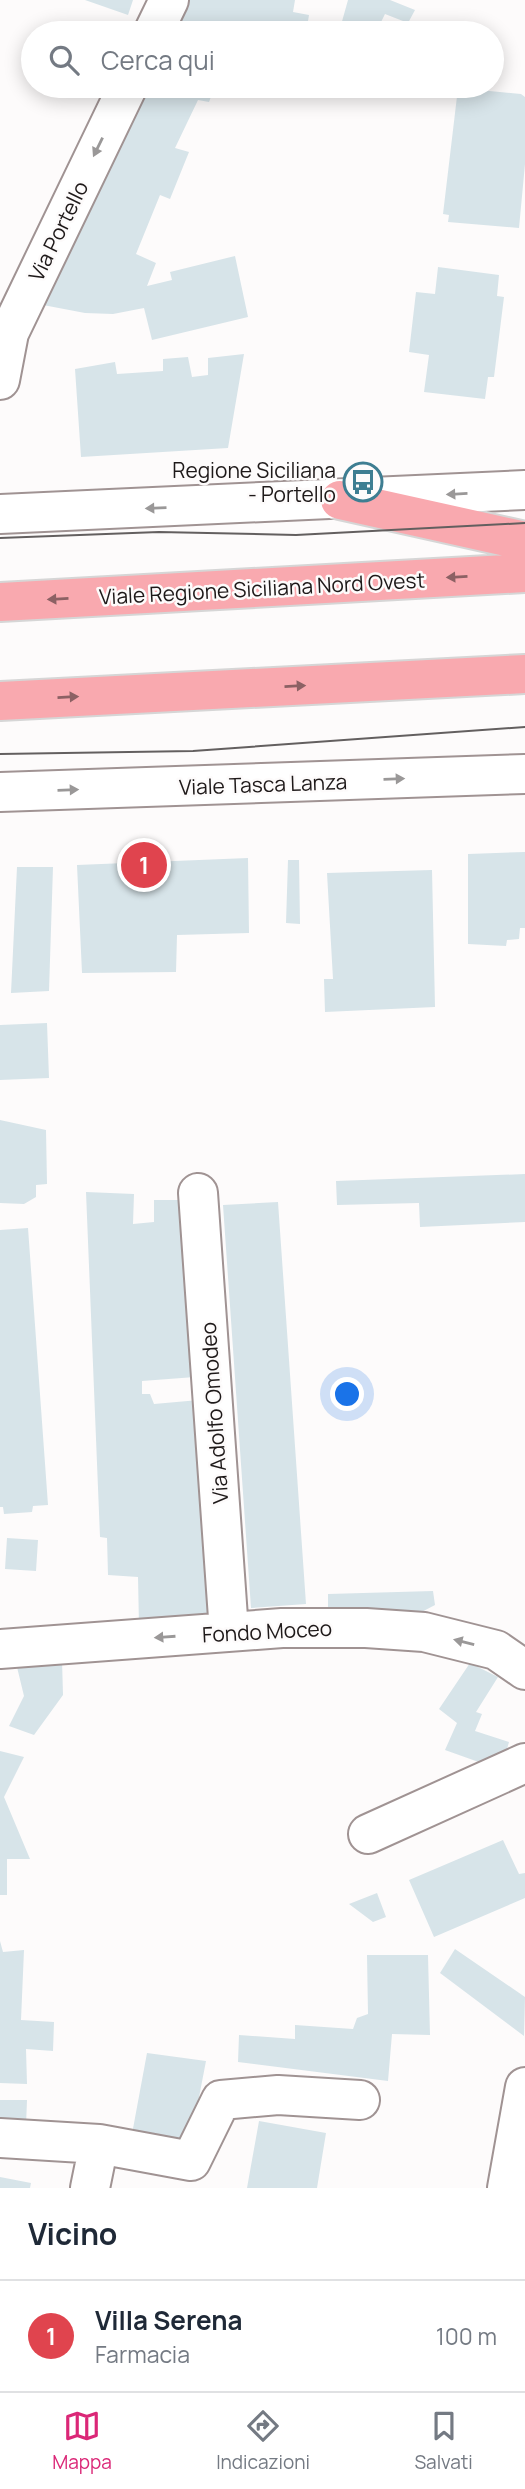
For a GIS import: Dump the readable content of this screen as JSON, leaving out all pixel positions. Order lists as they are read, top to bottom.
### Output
{
  "streets": {
    "main road": ["Viale Regione Siciliana Nord Ovest"],
    "street": [
      "Via Portello",
      "Viale Tasca Lanza",
      "Via Adolfo Omodeo",
      "Fondo Moceo"
    ]
  },
  "crossings": [
    ["Via Adolfo Omodeo", "Fondo Moceo"]
  ],
  "one_way": ["Via Portello", "Fondo Moceo"],
  "places": {
    "bus stop": ["Regione Siciliana - Portello"]
  },
  "page": {
    "search": "Cerca qui",
    "pins": "1",
    "heading": "Vicino",
    "list": [
      {
        "mark": "1",
        "name": "Villa Serena",
        "note": "Farmacia",
        "value": "100 m"
      }
    ],
    "nav": ["Mappa", "Indicazioni", "Salvati"]
  }
}
